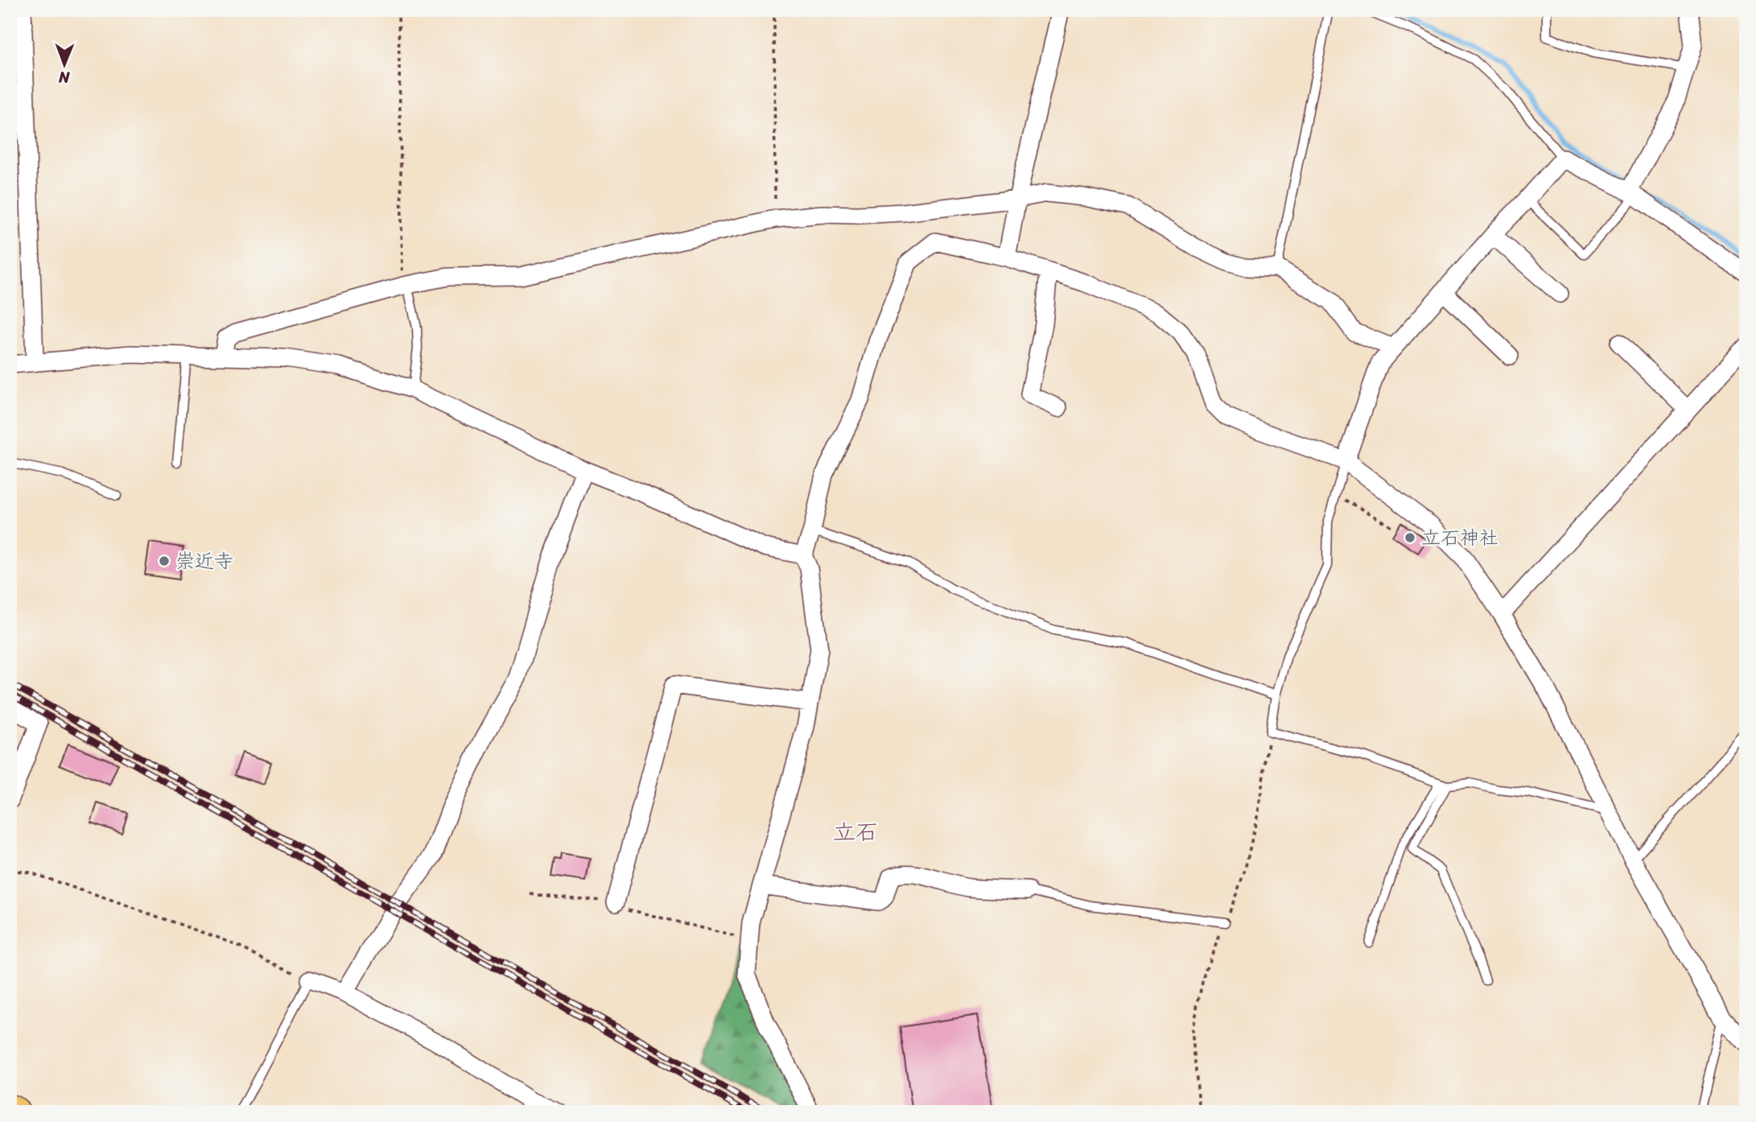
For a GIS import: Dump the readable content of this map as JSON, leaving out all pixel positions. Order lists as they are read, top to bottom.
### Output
{
  "districts": ["立石"],
  "places": ["立石神社", "崇近寺"],
  "north": "bottom"
}
